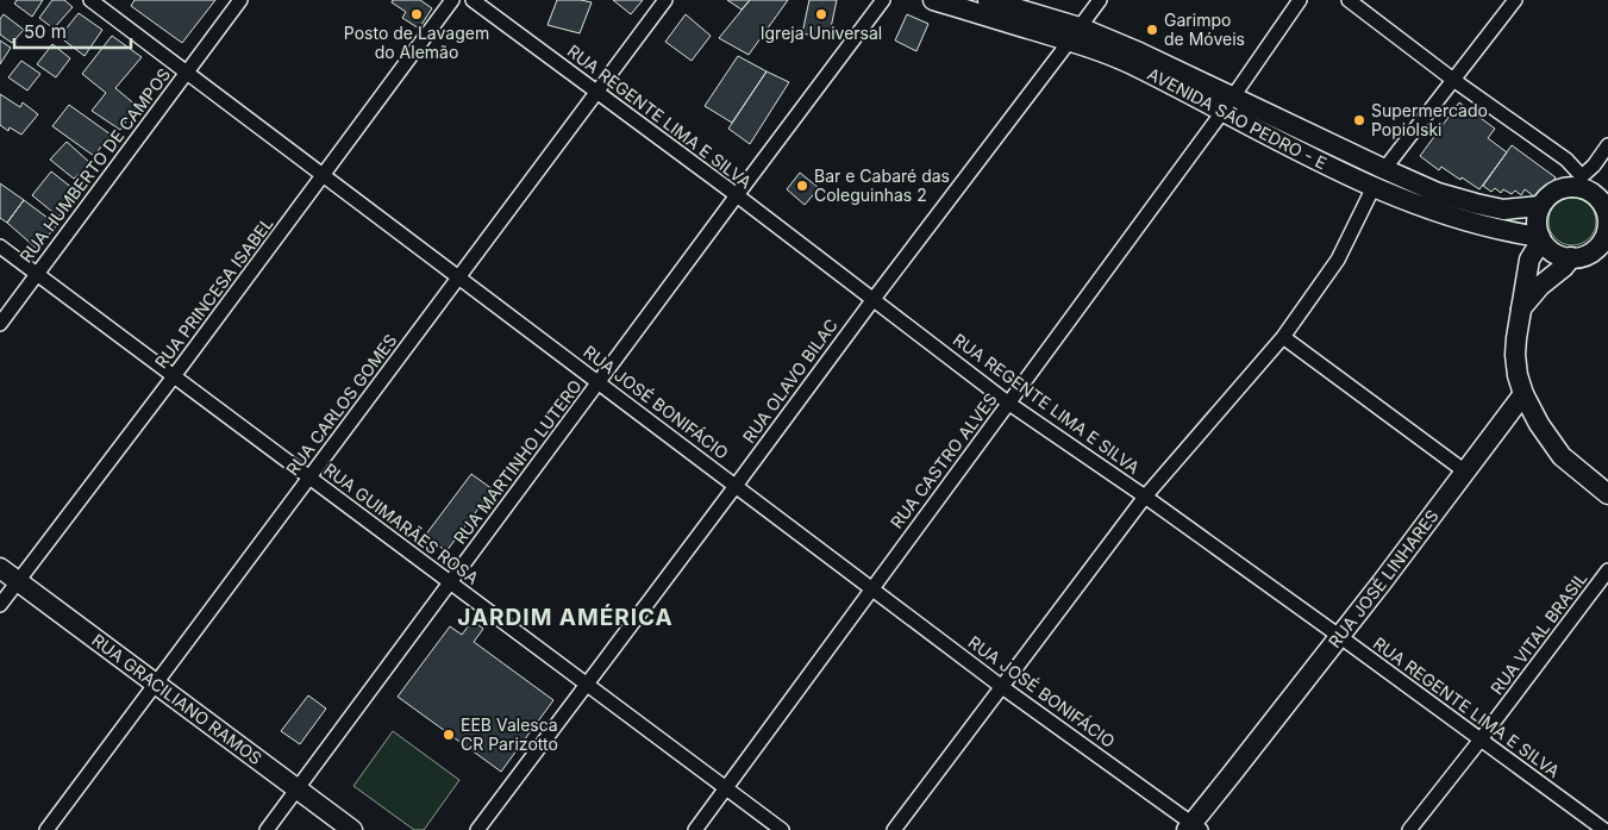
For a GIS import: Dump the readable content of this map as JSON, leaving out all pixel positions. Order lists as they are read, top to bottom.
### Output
{
  "streets": {
    "street": [
      "RUA REGENTE LIMA E SILVA",
      "AVENIDA SÃO PEDRO - E",
      "RUA HUMBERTO DE CAMPOS",
      "RUA PRINCESA ISABEL",
      "RUA OLAVO BILAC",
      "RUA JOSÉ BONIFÁCIO",
      "RUA CARLOS GOMES",
      "RUA CASTRO ALVES",
      "RUA MARTINHO LUTERO",
      "RUA GUIMARÃES ROSA",
      "RUA JOSÉ LINHARES",
      "RUA VITAL BRASIL",
      "RUA GRACILIANO RAMOS"
    ]
  },
  "crossings": [
    ["RUA REGENTE LIMA E SILVA", "RUA OLAVO BILAC"],
    ["RUA REGENTE LIMA E SILVA", "RUA CARLOS GOMES"],
    ["RUA REGENTE LIMA E SILVA", "RUA CASTRO ALVES"],
    ["RUA REGENTE LIMA E SILVA", "RUA MARTINHO LUTERO"],
    ["RUA REGENTE LIMA E SILVA", "RUA JOSÉ LINHARES"],
    ["RUA REGENTE LIMA E SILVA", "RUA VITAL BRASIL"],
    ["AVENIDA SÃO PEDRO - E", "RUA OLAVO BILAC"],
    ["AVENIDA SÃO PEDRO - E", "RUA CASTRO ALVES"],
    ["RUA HUMBERTO DE CAMPOS", "RUA JOSÉ BONIFÁCIO"],
    ["RUA HUMBERTO DE CAMPOS", "RUA GUIMARÃES ROSA"],
    ["RUA PRINCESA ISABEL", "RUA JOSÉ BONIFÁCIO"],
    ["RUA PRINCESA ISABEL", "RUA GUIMARÃES ROSA"],
    ["RUA PRINCESA ISABEL", "RUA GRACILIANO RAMOS"],
    ["RUA OLAVO BILAC", "RUA JOSÉ BONIFÁCIO"],
    ["RUA OLAVO BILAC", "RUA GUIMARÃES ROSA"],
    ["RUA JOSÉ BONIFÁCIO", "RUA CARLOS GOMES"],
    ["RUA JOSÉ BONIFÁCIO", "RUA CASTRO ALVES"],
    ["RUA JOSÉ BONIFÁCIO", "RUA MARTINHO LUTERO"],
    ["RUA JOSÉ BONIFÁCIO", "RUA JOSÉ LINHARES"],
    ["RUA CARLOS GOMES", "RUA GUIMARÃES ROSA"],
    ["RUA CARLOS GOMES", "RUA GRACILIANO RAMOS"],
    ["RUA CASTRO ALVES", "RUA GUIMARÃES ROSA"],
    ["RUA MARTINHO LUTERO", "RUA GUIMARÃES ROSA"],
    ["RUA MARTINHO LUTERO", "RUA GRACILIANO RAMOS"]
  ],
  "districts": ["JARDIM AMÉRICA"],
  "places": [
    "Posto de Lavagem do Alemão",
    "Igreja Universal",
    "Garimpo de Móveis",
    "Supermercado Popiolski",
    "Bar e Cabaré das Coleguinhas 2",
    "EEB Valesca CR Parizotto"
  ],
  "scale_bar": "50 m"
}
